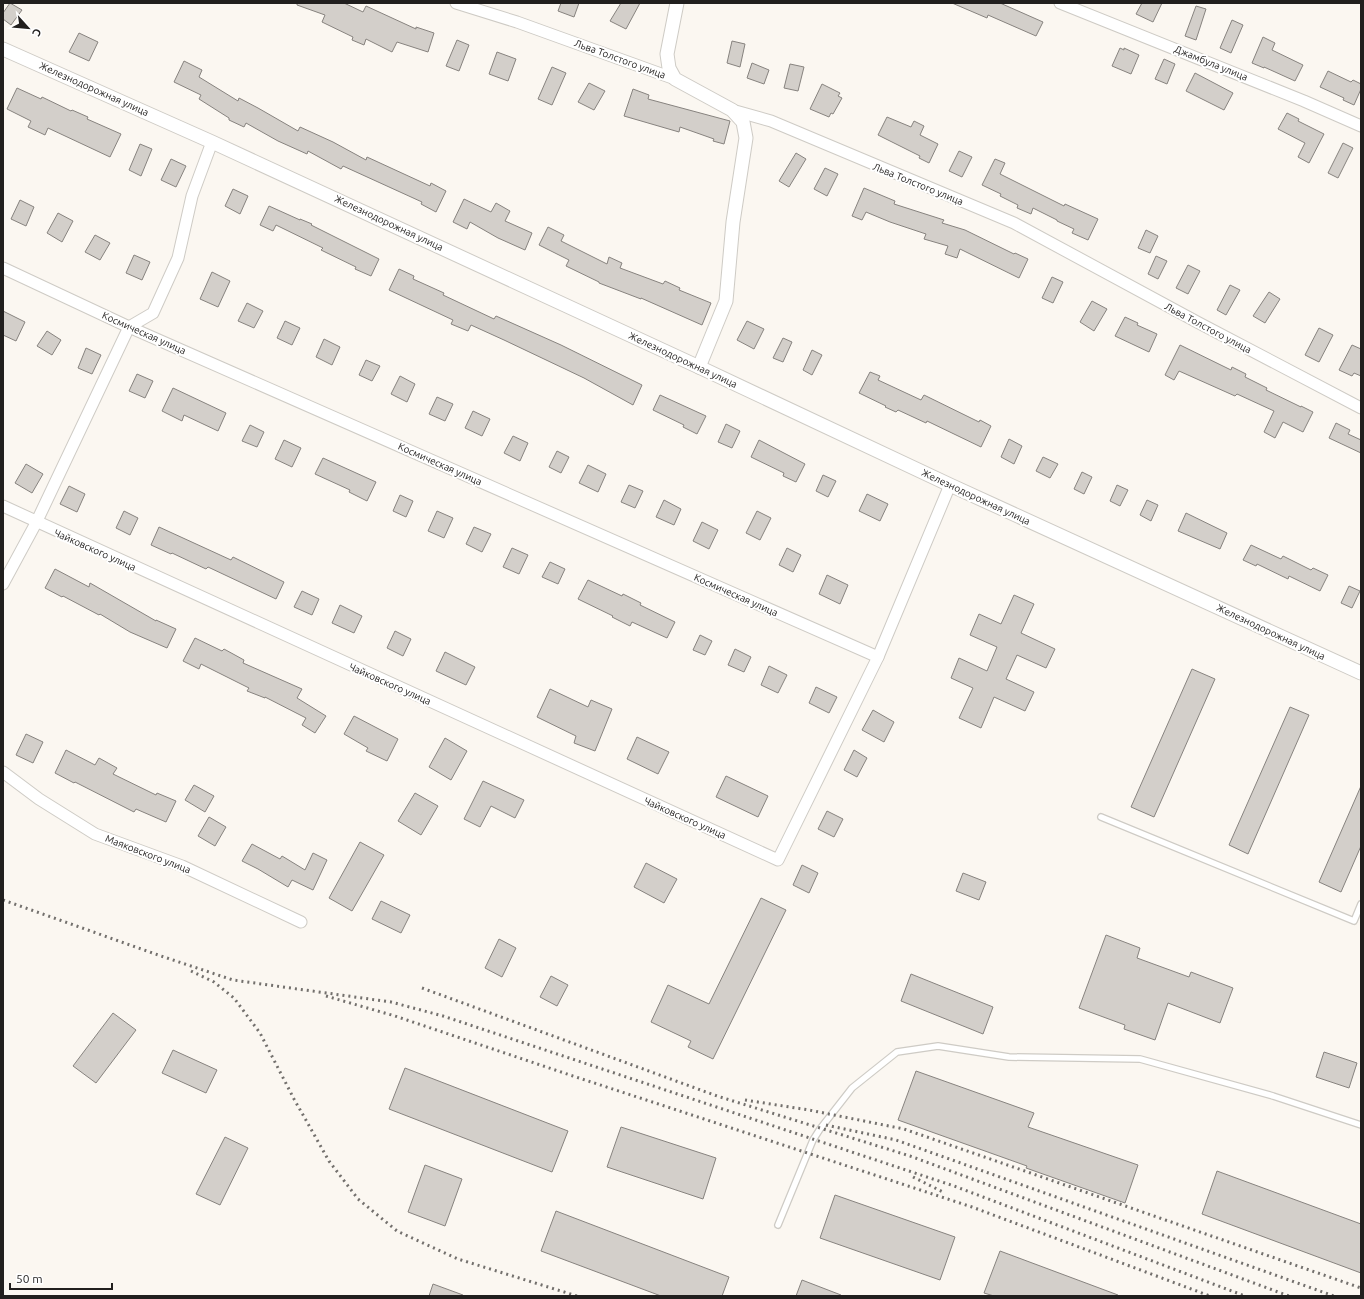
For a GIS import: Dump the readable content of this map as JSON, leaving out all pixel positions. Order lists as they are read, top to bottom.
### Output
{
  "streets": {
    "street": [
      "Льва Толстого улица",
      "Джамбула улица",
      "Железнодорожная улица",
      "Космическая улица",
      "Чайковского улица",
      "Маяковского улица"
    ]
  },
  "crossings": [
    ["Космическая улица", "Чайковского улица"]
  ],
  "scale_bar": "50 m",
  "north": "bottom right"
}
